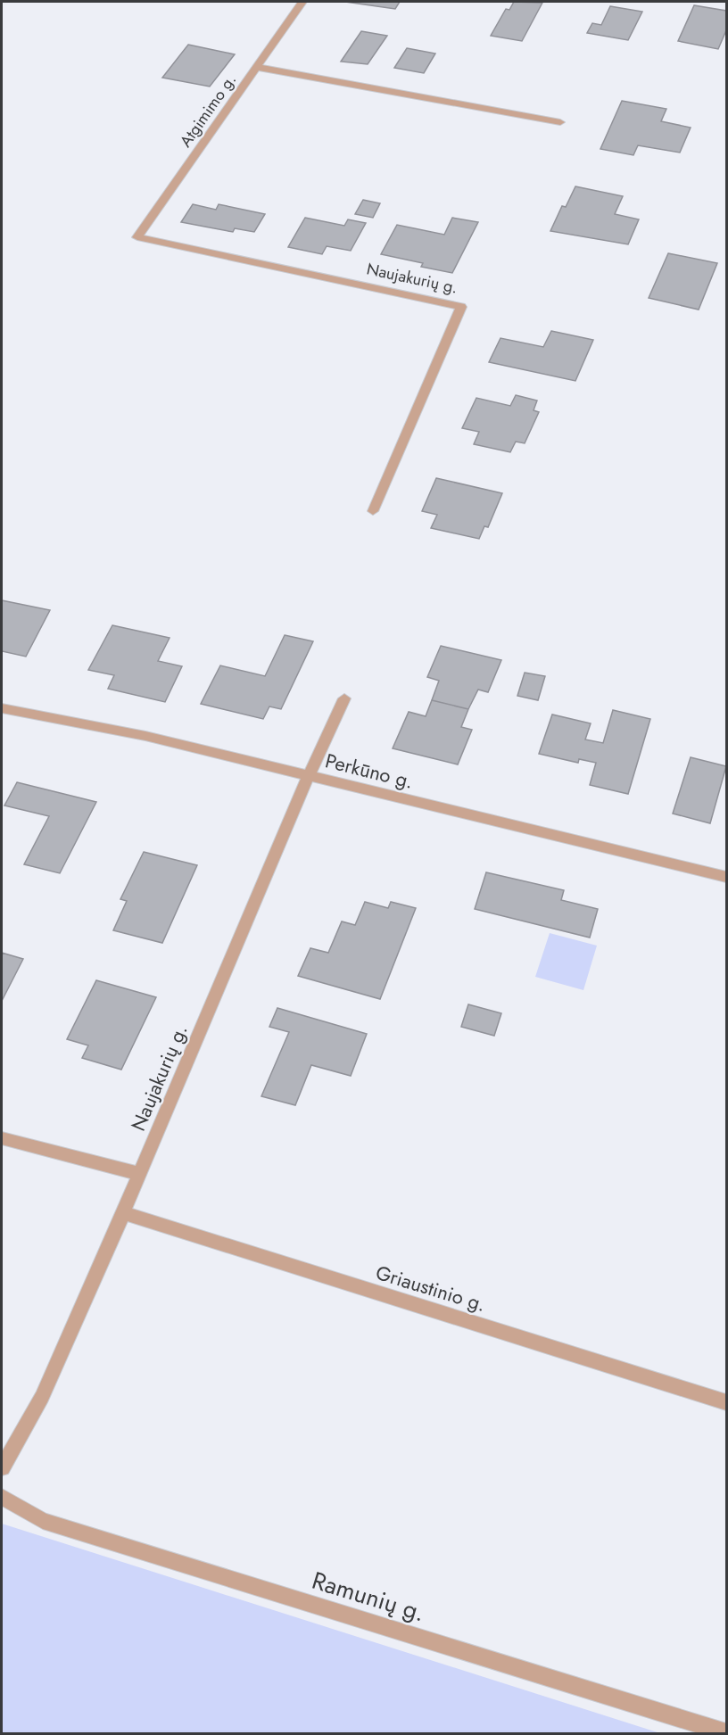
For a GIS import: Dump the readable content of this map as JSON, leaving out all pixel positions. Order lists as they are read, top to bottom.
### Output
{
  "streets": {
    "street": [
      "Atgimimo g.",
      "Naujakurių g.",
      "Perkūno g.",
      "Griaustinio g.",
      "Ramunių g."
    ]
  },
  "crossings": [
    ["Atgimimo g.", "Naujakurių g."],
    ["Naujakurių g.", "Perkūno g."],
    ["Naujakurių g.", "Griaustinio g."]
  ]
}
